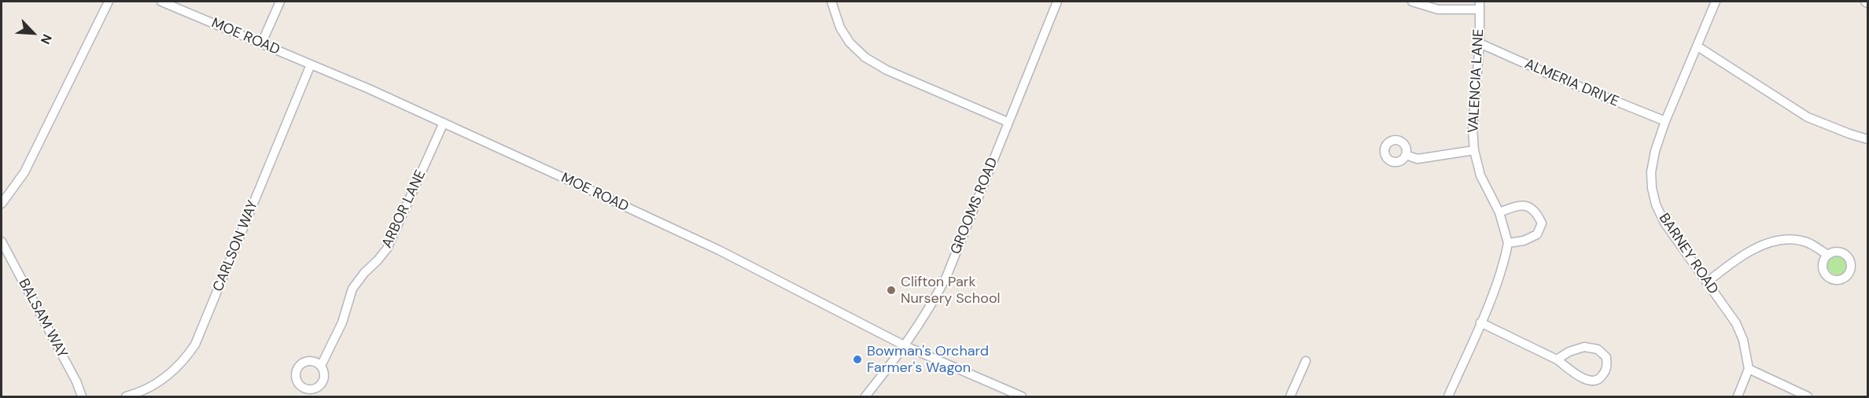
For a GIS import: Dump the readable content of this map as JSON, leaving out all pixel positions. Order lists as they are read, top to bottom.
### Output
{
  "streets": {
    "street": [
      "MOE ROAD",
      "VALENCIA LANE",
      "ALMERIA DRIVE",
      "GROOMS ROAD",
      "ARBOR LANE",
      "CARLSON WAY",
      "BARNEY ROAD",
      "BALSAM WAY"
    ]
  },
  "crossings": [
    ["MOE ROAD", "GROOMS ROAD"],
    ["MOE ROAD", "ARBOR LANE"],
    ["MOE ROAD", "CARLSON WAY"],
    ["VALENCIA LANE", "ALMERIA DRIVE"],
    ["ALMERIA DRIVE", "BARNEY ROAD"]
  ],
  "places": ["Clifton Park Nursery School", "Bowman's Orchard Farmer's Wagon"],
  "north": "bottom right"
}
